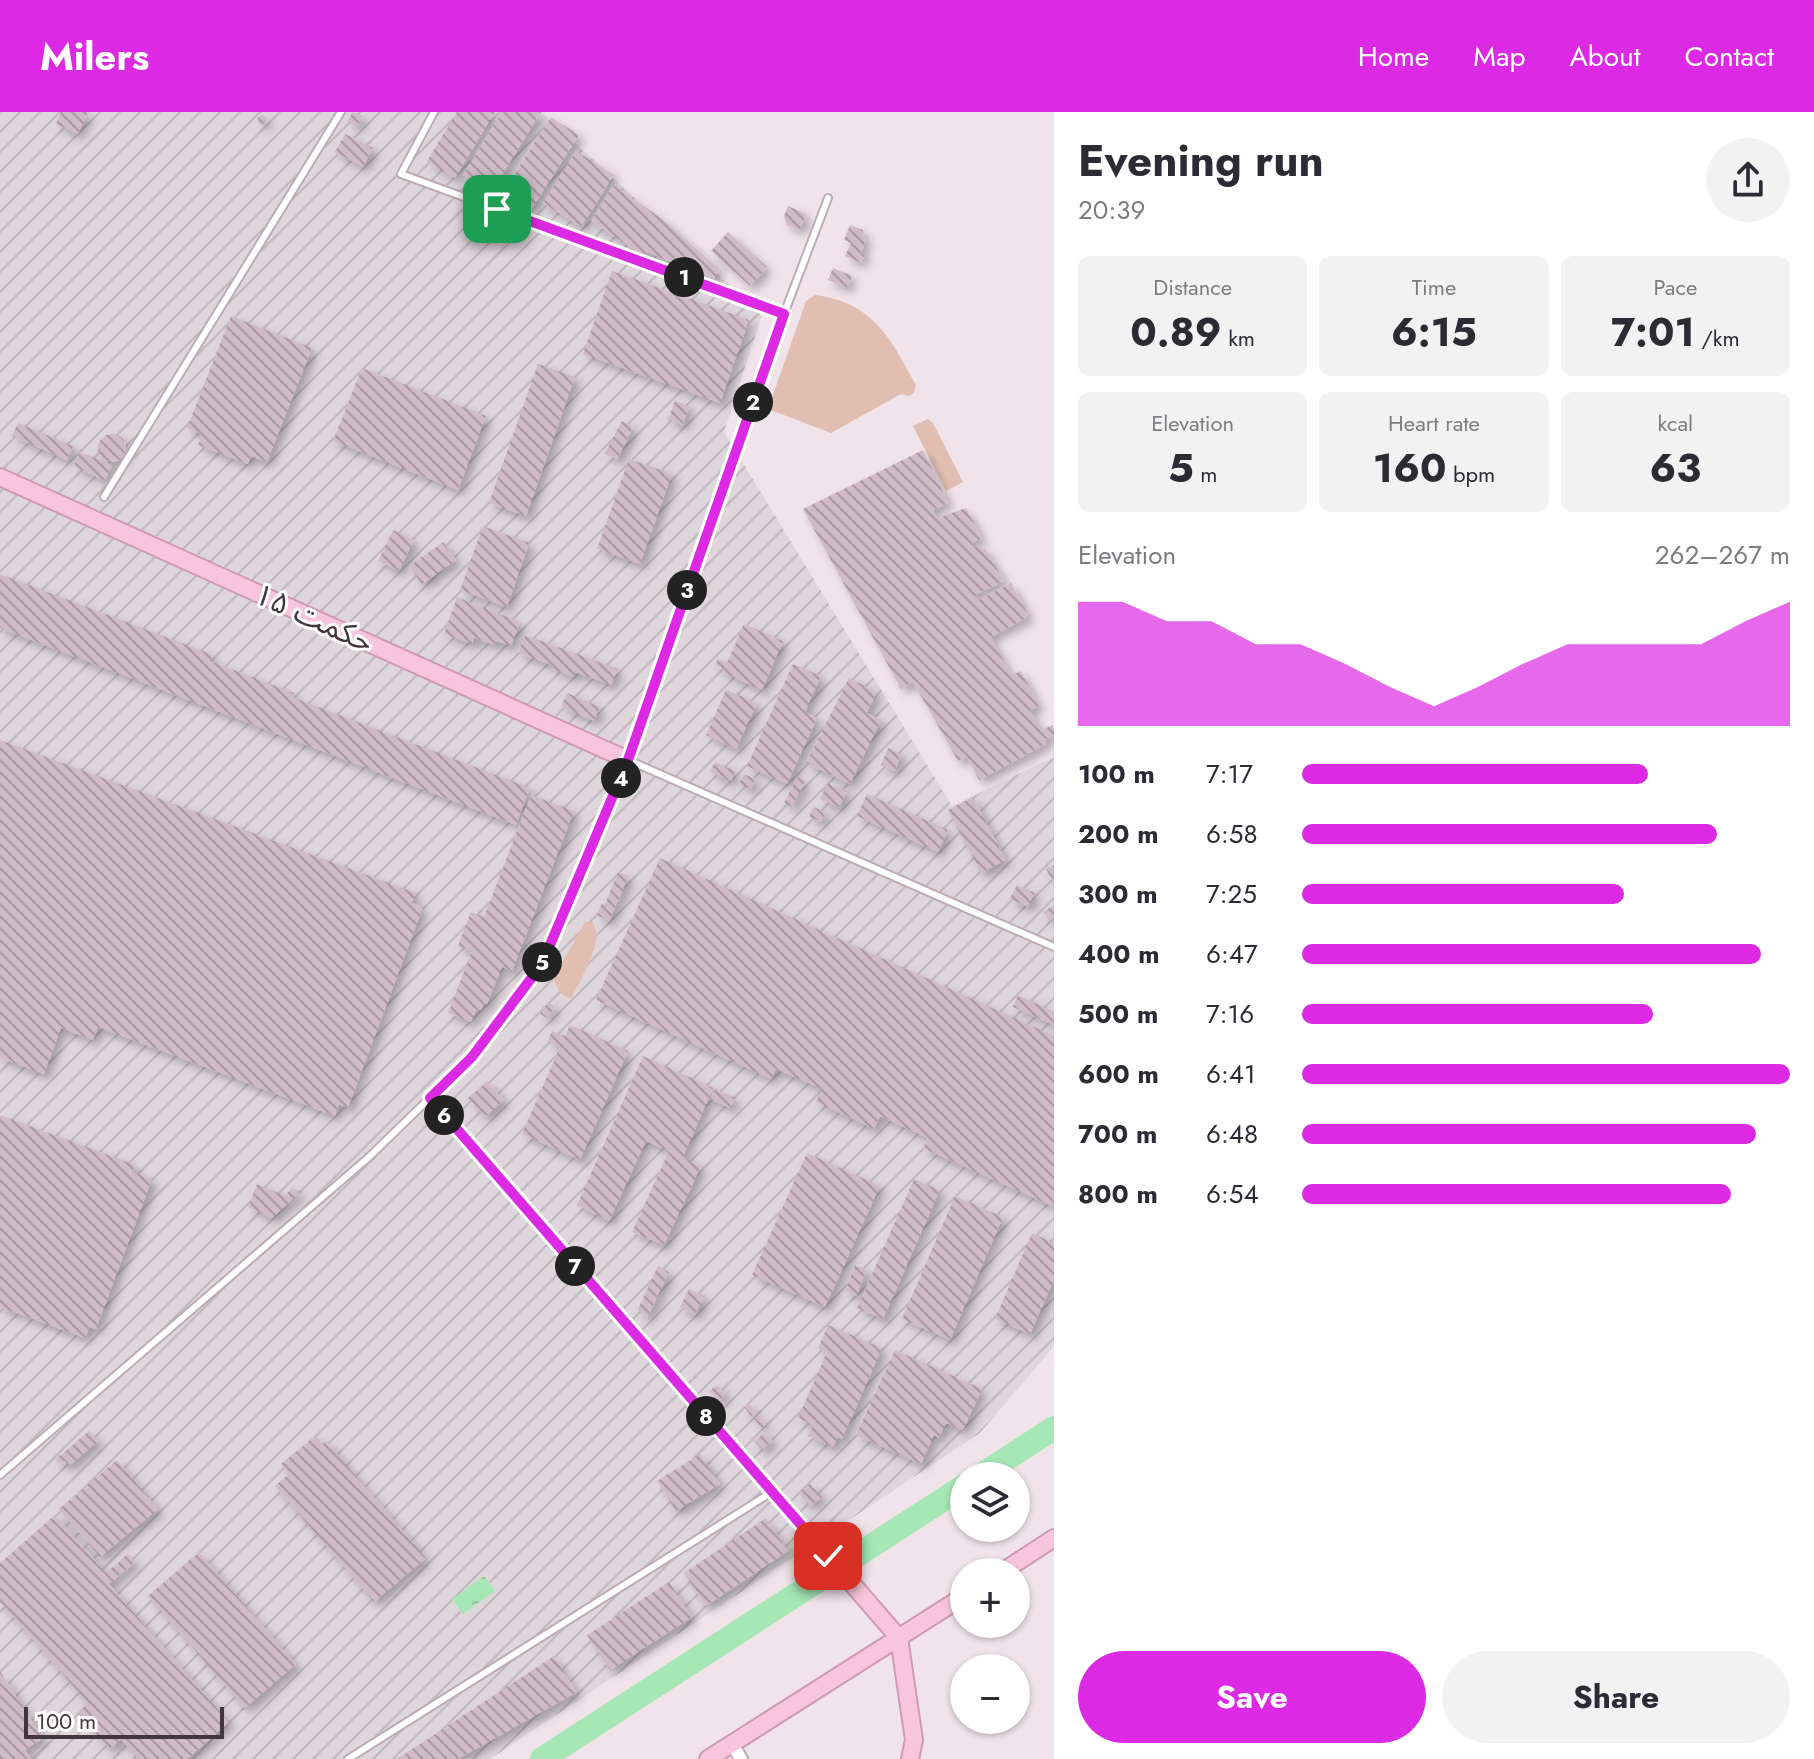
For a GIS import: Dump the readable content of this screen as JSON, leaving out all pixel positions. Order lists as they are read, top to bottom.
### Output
{
  "streets": {
    "street": ["حکمت ۱۵"]
  },
  "scale_bar": "100 m",
  "page": {
    "header": "Milers",
    "nav": [
      "Home",
      "Map",
      "About",
      "Contact"
    ],
    "heading": ["Evening run", "20:39"],
    "stats": [
      ["Distance", "0.89 km"],
      ["Time", "6:15"],
      ["Pace", "7:01 /km"],
      ["Elevation", "5 m"],
      ["Heart rate", "160 bpm"],
      ["kcal", "63"]
    ],
    "pins": [
      "1",
      "2",
      "3",
      "4",
      "5",
      "6",
      "7",
      "8"
    ],
    "chart": ["Elevation", "262–267 m"],
    "list": [
      {
        "name": "100 m",
        "note": "7:17"
      },
      {
        "name": "200 m",
        "note": "6:58"
      },
      {
        "name": "300 m",
        "note": "7:25"
      },
      {
        "name": "400 m",
        "note": "6:47"
      },
      {
        "name": "500 m",
        "note": "7:16"
      },
      {
        "name": "600 m",
        "note": "6:41"
      },
      {
        "name": "700 m",
        "note": "6:48"
      },
      {
        "name": "800 m",
        "note": "6:54"
      }
    ],
    "map_buttons": ["+", "−"],
    "buttons": ["Save", "Share"],
    "scale": "100 m"
  }
}
